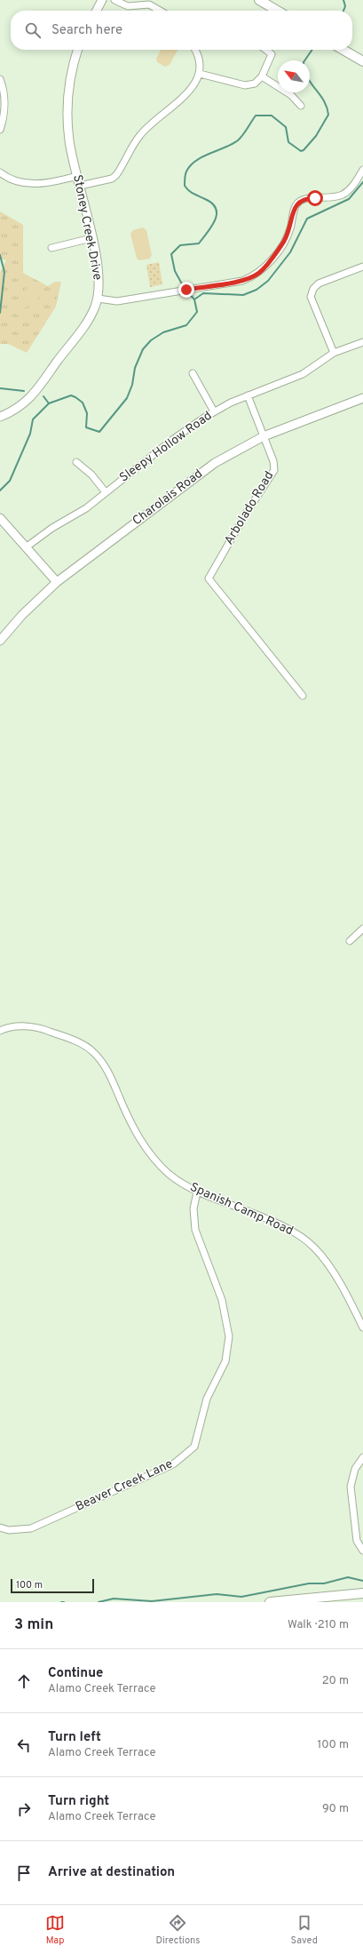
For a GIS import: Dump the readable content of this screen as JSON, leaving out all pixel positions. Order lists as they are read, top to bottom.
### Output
{
  "streets": {
    "street": [
      "Stoney Creek Drive",
      "Sleepy Hollow Road",
      "Charolais Road",
      "Arbolado Road",
      "Spanish Camp Road",
      "Beaver Creek Lane"
    ]
  },
  "crossings": [
    ["Sleepy Hollow Road", "Arbolado Road"],
    ["Charolais Road", "Arbolado Road"],
    ["Spanish Camp Road", "Beaver Creek Lane"]
  ],
  "scale_bar": "100 m",
  "north": "top left",
  "page": {
    "search": "Search here",
    "scale": "100 m",
    "heading": ["3 min", "Walk · 210 m"],
    "list": [
      ["Continue", "Alamo Creek Terrace", "20 m"],
      ["Turn left", "Alamo Creek Terrace", "100 m"],
      ["Turn right", "Alamo Creek Terrace", "90 m"],
      "Arrive at destination"
    ],
    "nav": ["Map", "Directions", "Saved"]
  }
}
